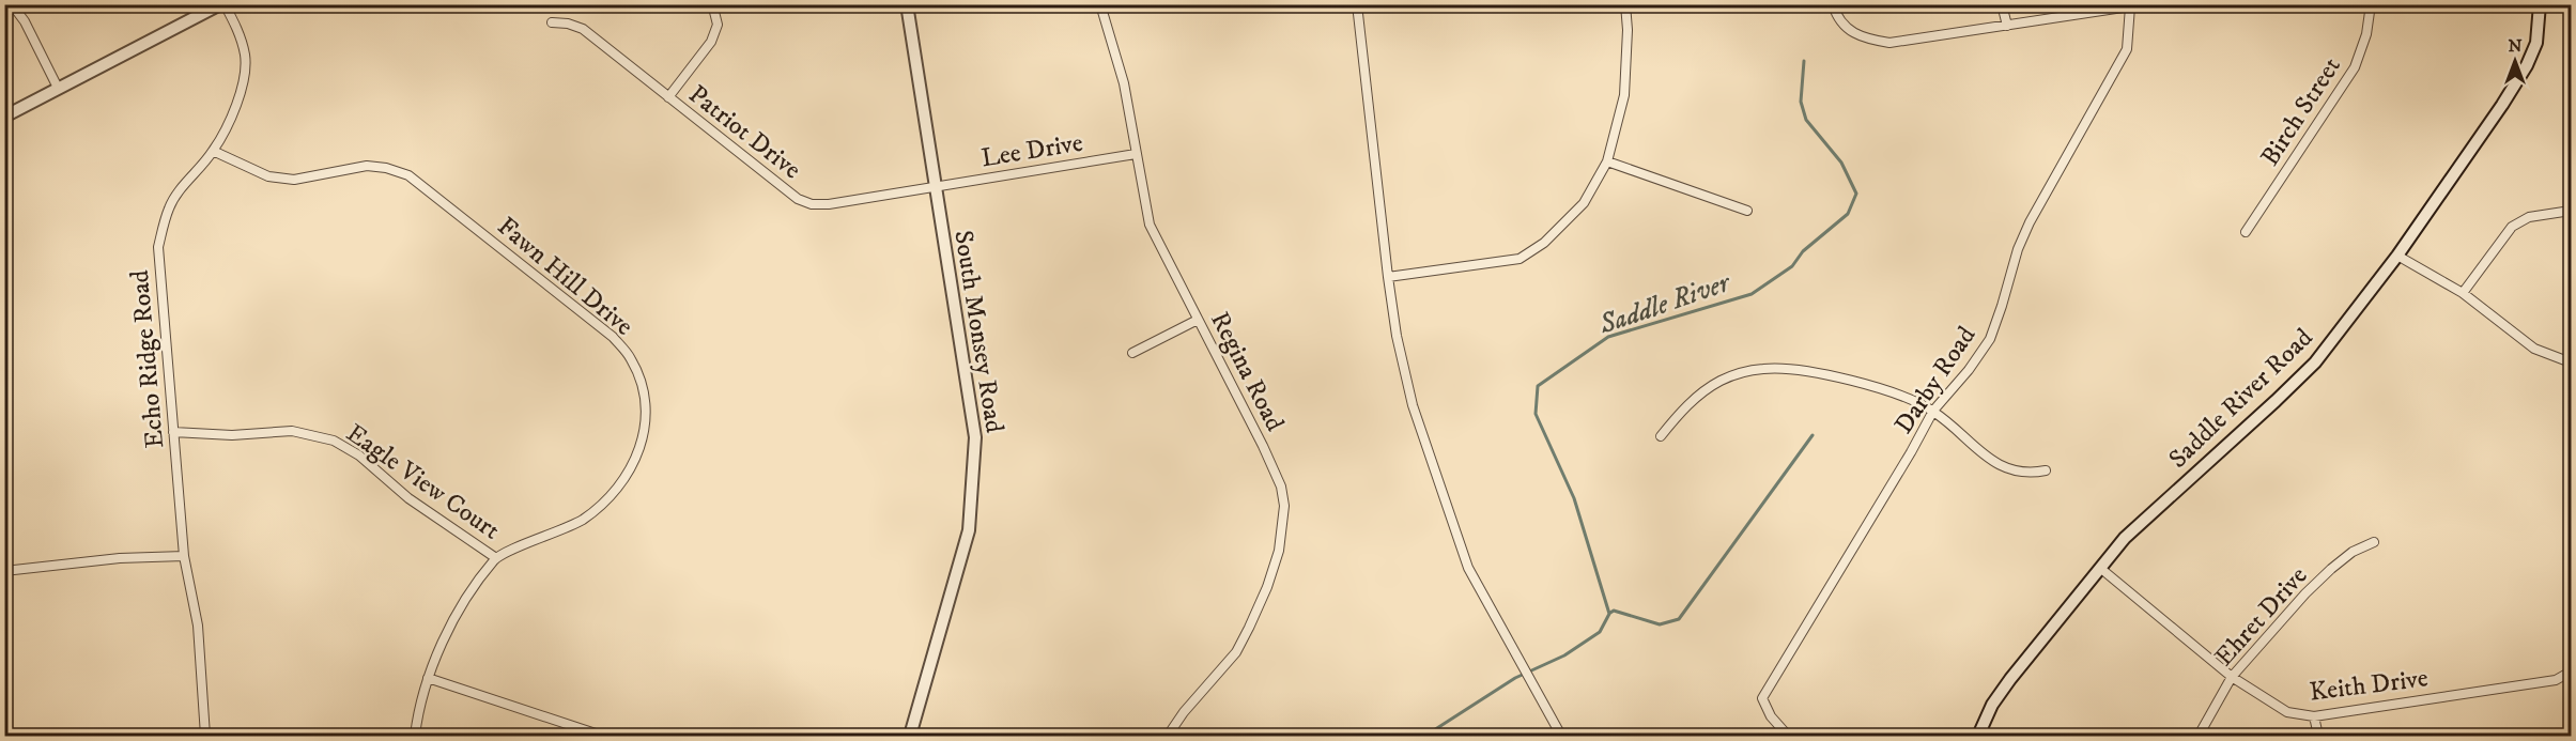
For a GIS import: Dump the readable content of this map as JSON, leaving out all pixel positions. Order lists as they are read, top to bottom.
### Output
{
  "streets": {
    "street": [
      "Birch Street",
      "Patriot Drive",
      "Lee Drive",
      "Fawn Hill Drive",
      "South Monsey Road",
      "Echo Ridge Road",
      "Regina Road",
      "Darby Road",
      "Saddle River Road",
      "Eagle View Court",
      "Ehret Drive",
      "Keith Drive"
    ]
  },
  "crossings": [
    ["Patriot Drive", "Lee Drive"],
    ["Patriot Drive", "South Monsey Road"],
    ["Lee Drive", "South Monsey Road"],
    ["Lee Drive", "Regina Road"],
    ["Fawn Hill Drive", "Echo Ridge Road"],
    ["Fawn Hill Drive", "Eagle View Court"],
    ["Echo Ridge Road", "Eagle View Court"],
    ["Saddle River Road", "Keith Drive"],
    ["Ehret Drive", "Keith Drive"]
  ],
  "water": ["Saddle River"],
  "north": "top"
}
